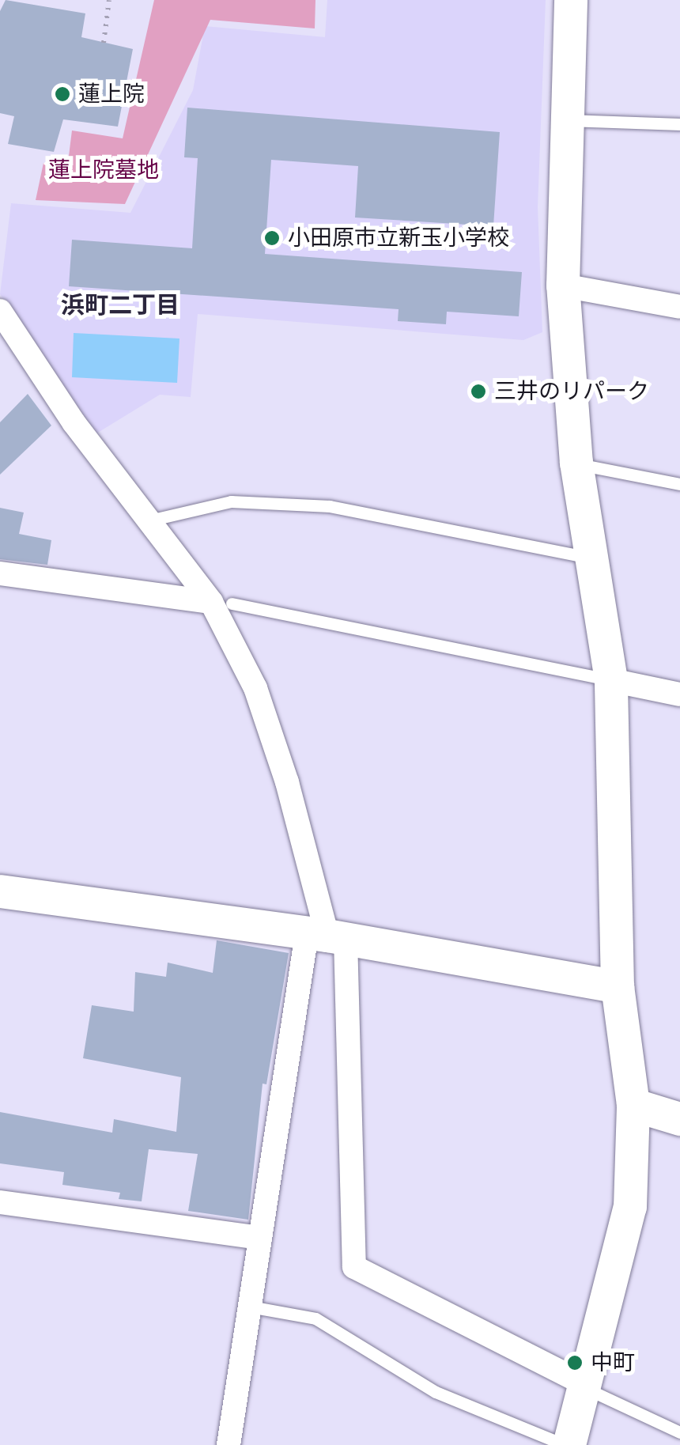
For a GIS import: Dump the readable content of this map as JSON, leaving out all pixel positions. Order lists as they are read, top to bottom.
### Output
{
  "districts": ["浜町二丁目"],
  "parks": ["蓮上院墓地"],
  "places": [
    "蓮上院",
    "小田原市立新玉小学校",
    "三井のリパーク",
    "中町"
  ]
}
